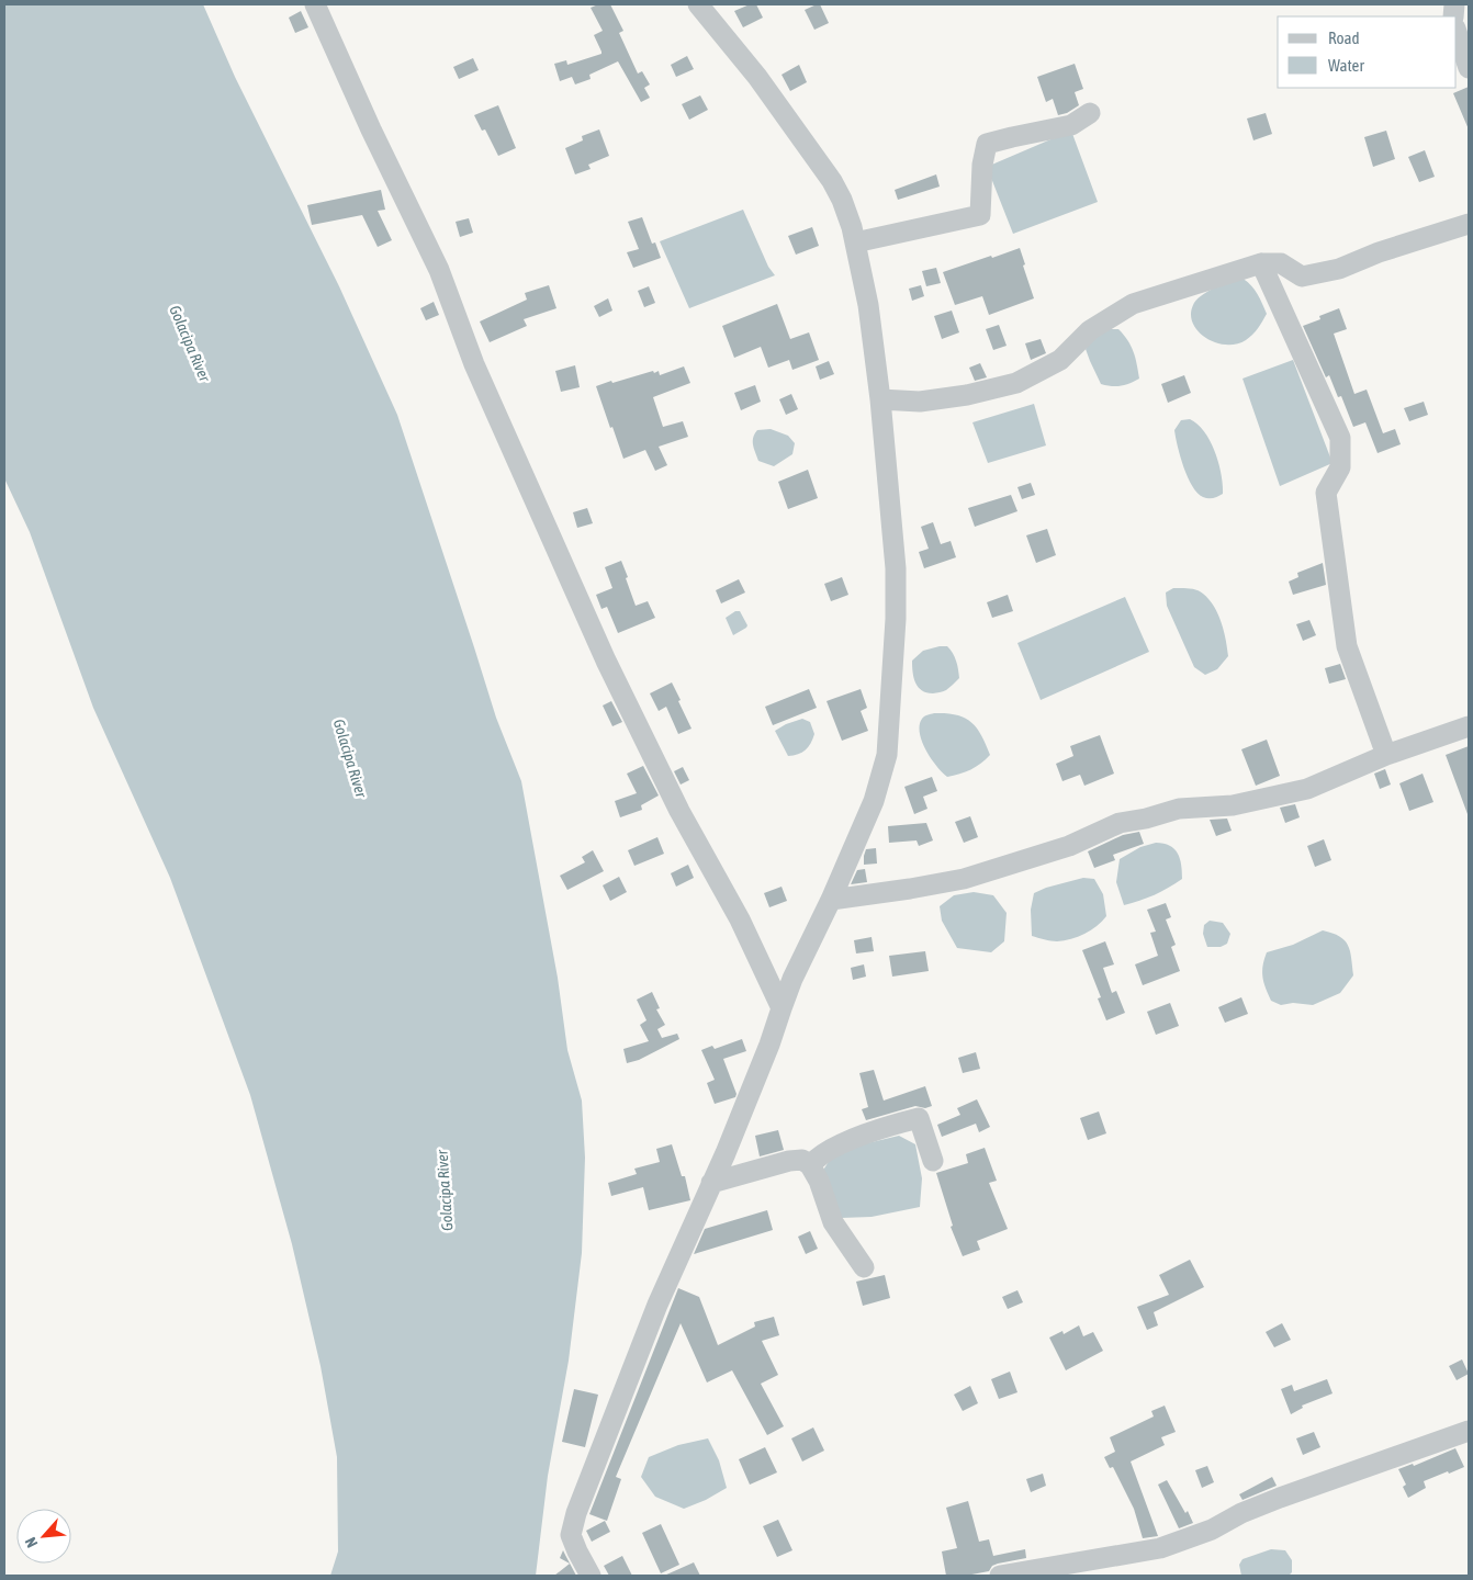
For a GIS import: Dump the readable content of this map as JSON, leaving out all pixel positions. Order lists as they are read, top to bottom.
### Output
{
  "water": ["Golacipa River"],
  "legend": ["Road", "Water"],
  "north": "bottom left"
}
